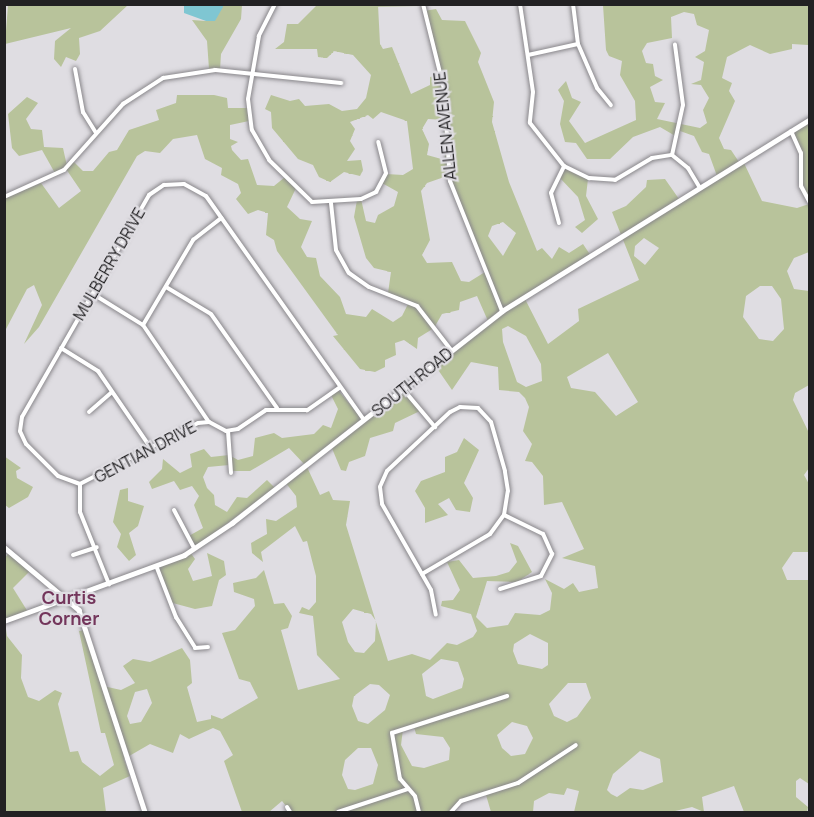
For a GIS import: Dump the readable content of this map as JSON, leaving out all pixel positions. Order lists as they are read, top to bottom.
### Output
{
  "streets": {
    "street": [
      "ALLEN AVENUE",
      "MULBERRY DRIVE",
      "SOUTH ROAD",
      "GENTIAN DRIVE"
    ]
  },
  "crossings": [
    ["ALLEN AVENUE", "SOUTH ROAD"],
    ["MULBERRY DRIVE", "SOUTH ROAD"],
    ["MULBERRY DRIVE", "GENTIAN DRIVE"]
  ],
  "districts": ["Curtis Corner"]
}
